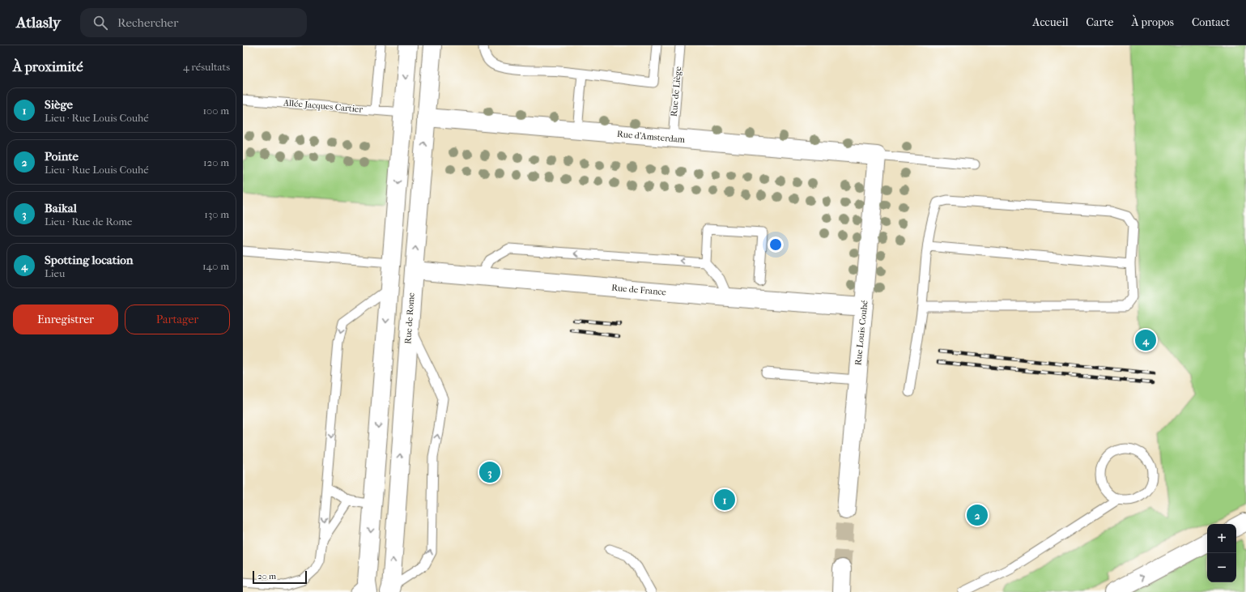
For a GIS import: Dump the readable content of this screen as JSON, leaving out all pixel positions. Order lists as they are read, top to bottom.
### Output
{
  "streets": {
    "street": [
      "Rue d'Amsterdam",
      "Rue de France",
      "Rue de Rome",
      "Rue Louis Couhé"
    ],
    "lane": ["Rue de Liège", "Allée Jacques Cartier"]
  },
  "crossings": [
    ["Rue de Liège", "Rue d'Amsterdam"],
    ["Rue d'Amsterdam", "Rue de Rome"],
    ["Rue d'Amsterdam", "Rue Louis Couhé"],
    ["Rue de France", "Rue de Rome"],
    ["Rue de France", "Rue Louis Couhé"]
  ],
  "scale_bar": "20 m",
  "page": {
    "header": "Atlasly",
    "search": "Rechercher",
    "nav": [
      "Accueil",
      "Carte",
      "À propos",
      "Contact"
    ],
    "heading": ["À proximité", "4 résultats"],
    "list": [
      {
        "mark": "1",
        "name": "Siège",
        "note": "Lieu · Rue Louis Couhé",
        "value": "100 m"
      },
      {
        "mark": "2",
        "name": "Pointe",
        "note": "Lieu · Rue Louis Couhé",
        "value": "120 m"
      },
      {
        "mark": "3",
        "name": "Baikal",
        "note": "Lieu · Rue de Rome",
        "value": "130 m"
      },
      {
        "mark": "4",
        "name": "Spotting location",
        "note": "Lieu",
        "value": "140 m"
      }
    ],
    "buttons": ["Enregistrer", "Partager"],
    "pins": [
      "4",
      "3",
      "1",
      "2"
    ],
    "map_buttons": ["+", "−"],
    "scale": "20 m"
  }
}
